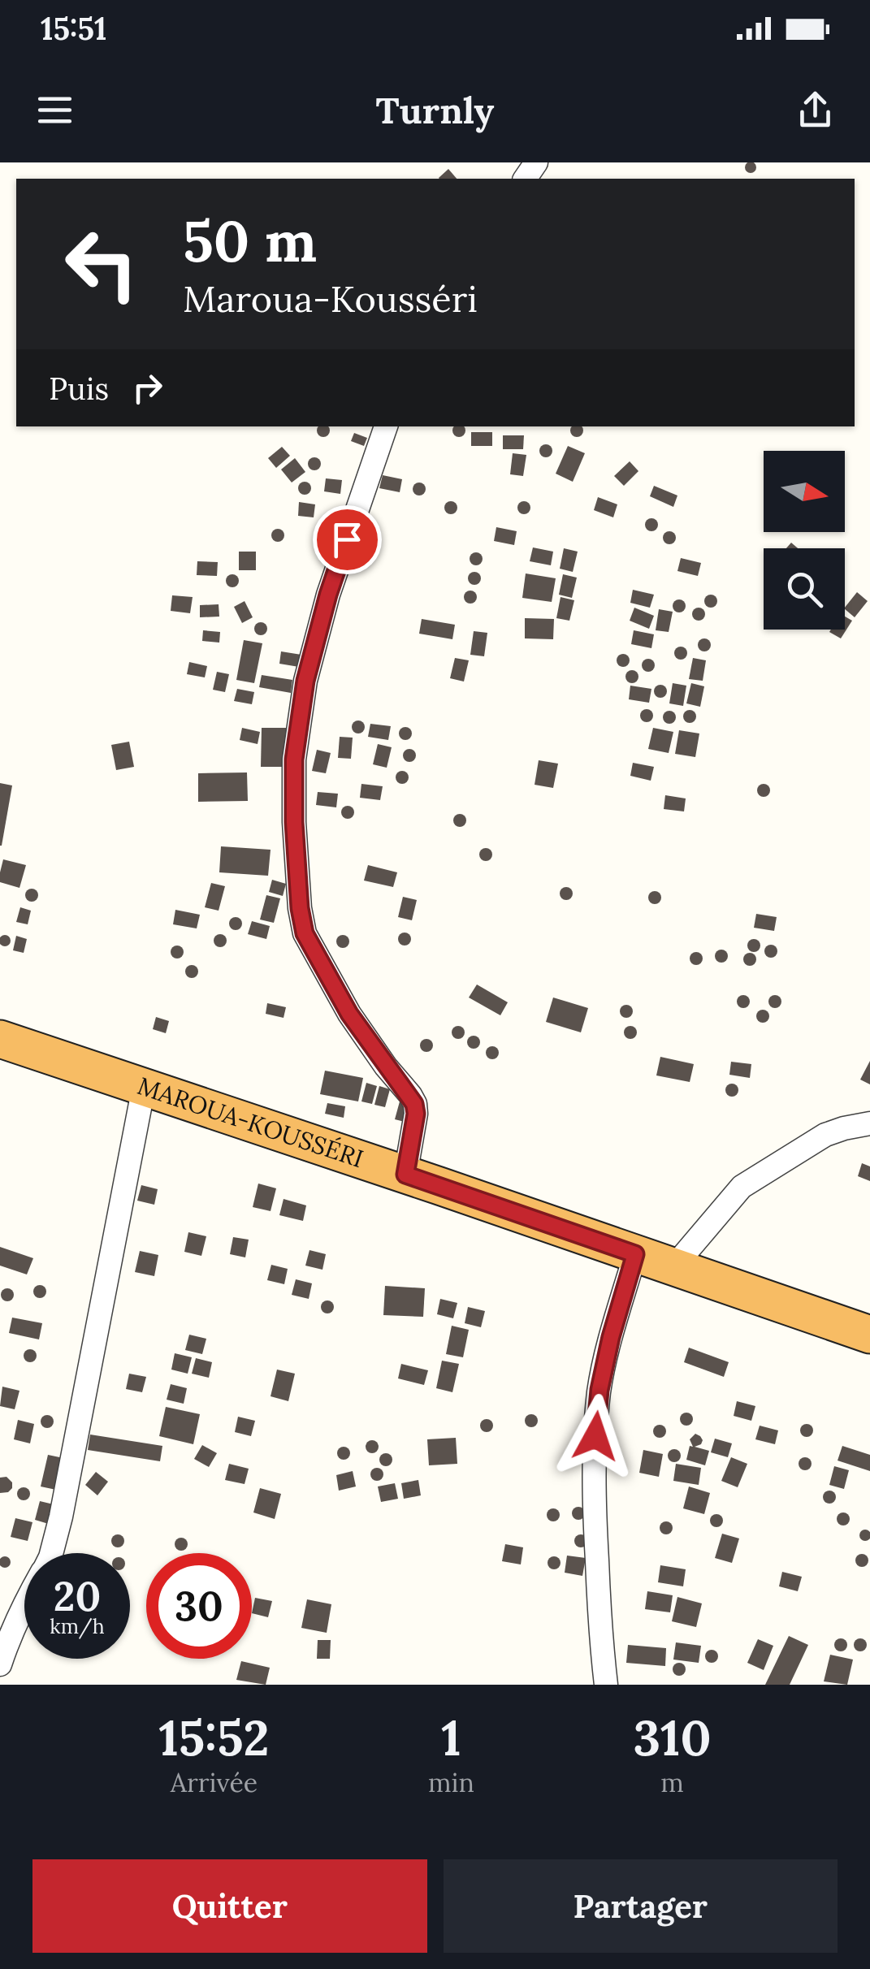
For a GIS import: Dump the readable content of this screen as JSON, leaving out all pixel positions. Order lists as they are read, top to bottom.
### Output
{
  "streets": {
    "highway": ["MAROUA-KOUSSÉRI"]
  },
  "north": "right",
  "page": {
    "status": "15:51",
    "header": "Turnly",
    "turn": ["50 m", "Maroua-Kousséri"],
    "then": "Puis",
    "speed": "20 km/h",
    "limit": "30",
    "eta": [
      "15:52",
      "Arrivée",
      "1",
      "min",
      "310",
      "m"
    ],
    "buttons": ["Quitter", "Partager"]
  }
}
